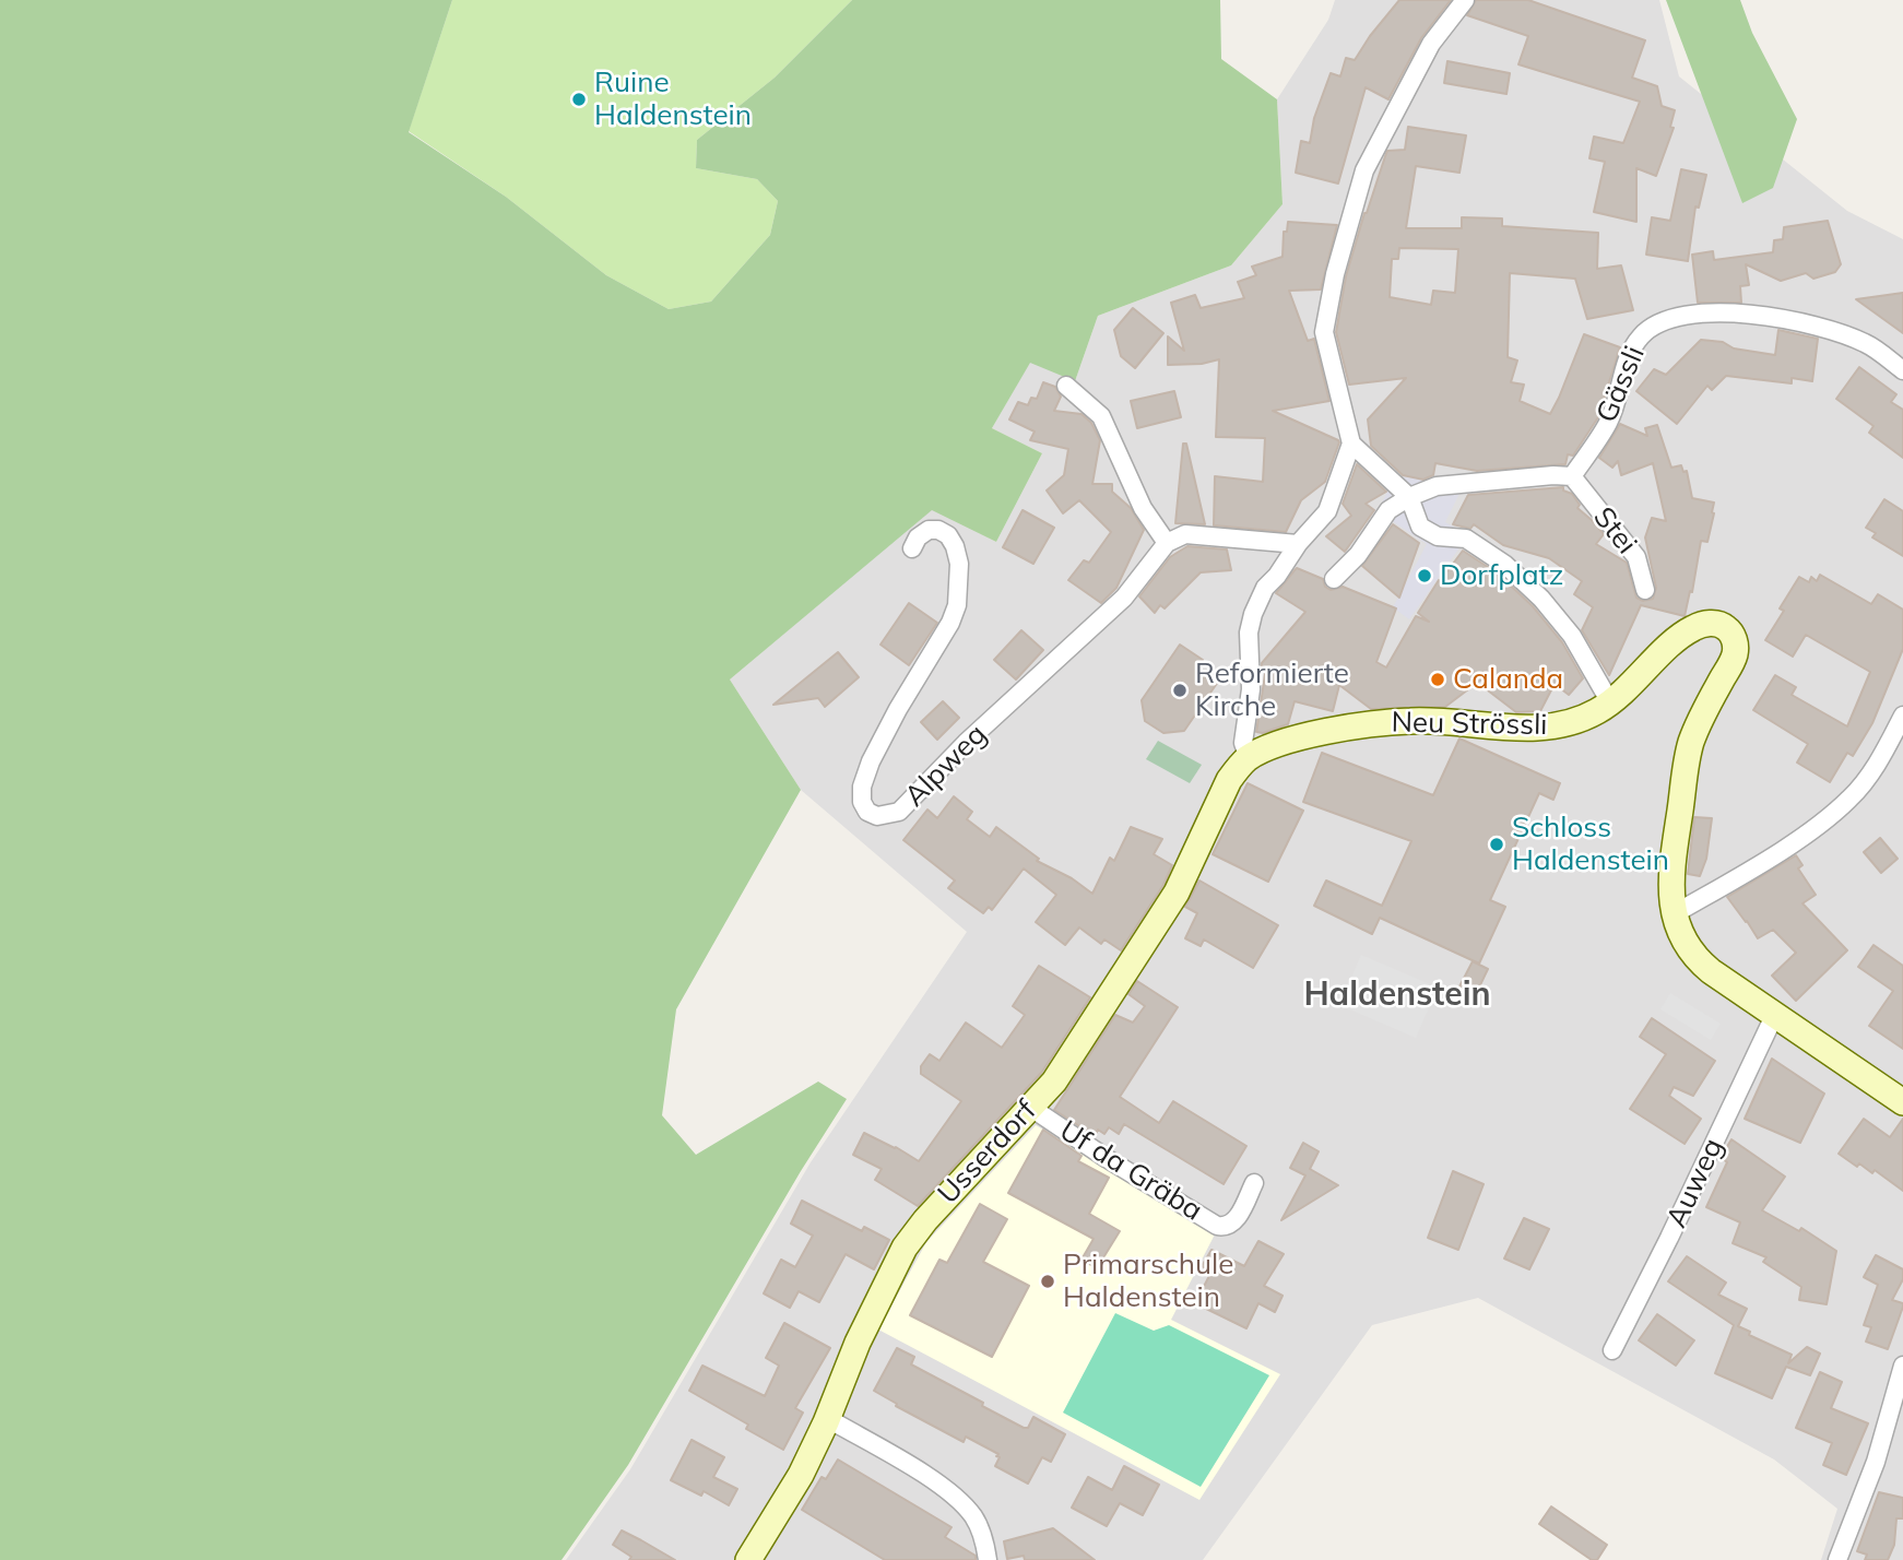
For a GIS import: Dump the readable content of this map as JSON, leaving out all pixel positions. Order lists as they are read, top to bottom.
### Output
{
  "streets": {
    "street": [
      "Gässli",
      "Stei",
      "Neu Strössli",
      "Alpweg",
      "Usserdorf",
      "Uf da Gräba",
      "Auweg"
    ]
  },
  "crossings": [
    ["Gässli", "Stei"],
    ["Neu Strössli", "Usserdorf"],
    ["Usserdorf", "Uf da Gräba"]
  ],
  "districts": ["Haldenstein"],
  "places": [
    "Ruine Haldenstein",
    "Dorfplatz",
    "Calanda",
    "Reformierte Kirche",
    "Schloss Haldenstein",
    "Primarschule Haldenstein"
  ]
}
